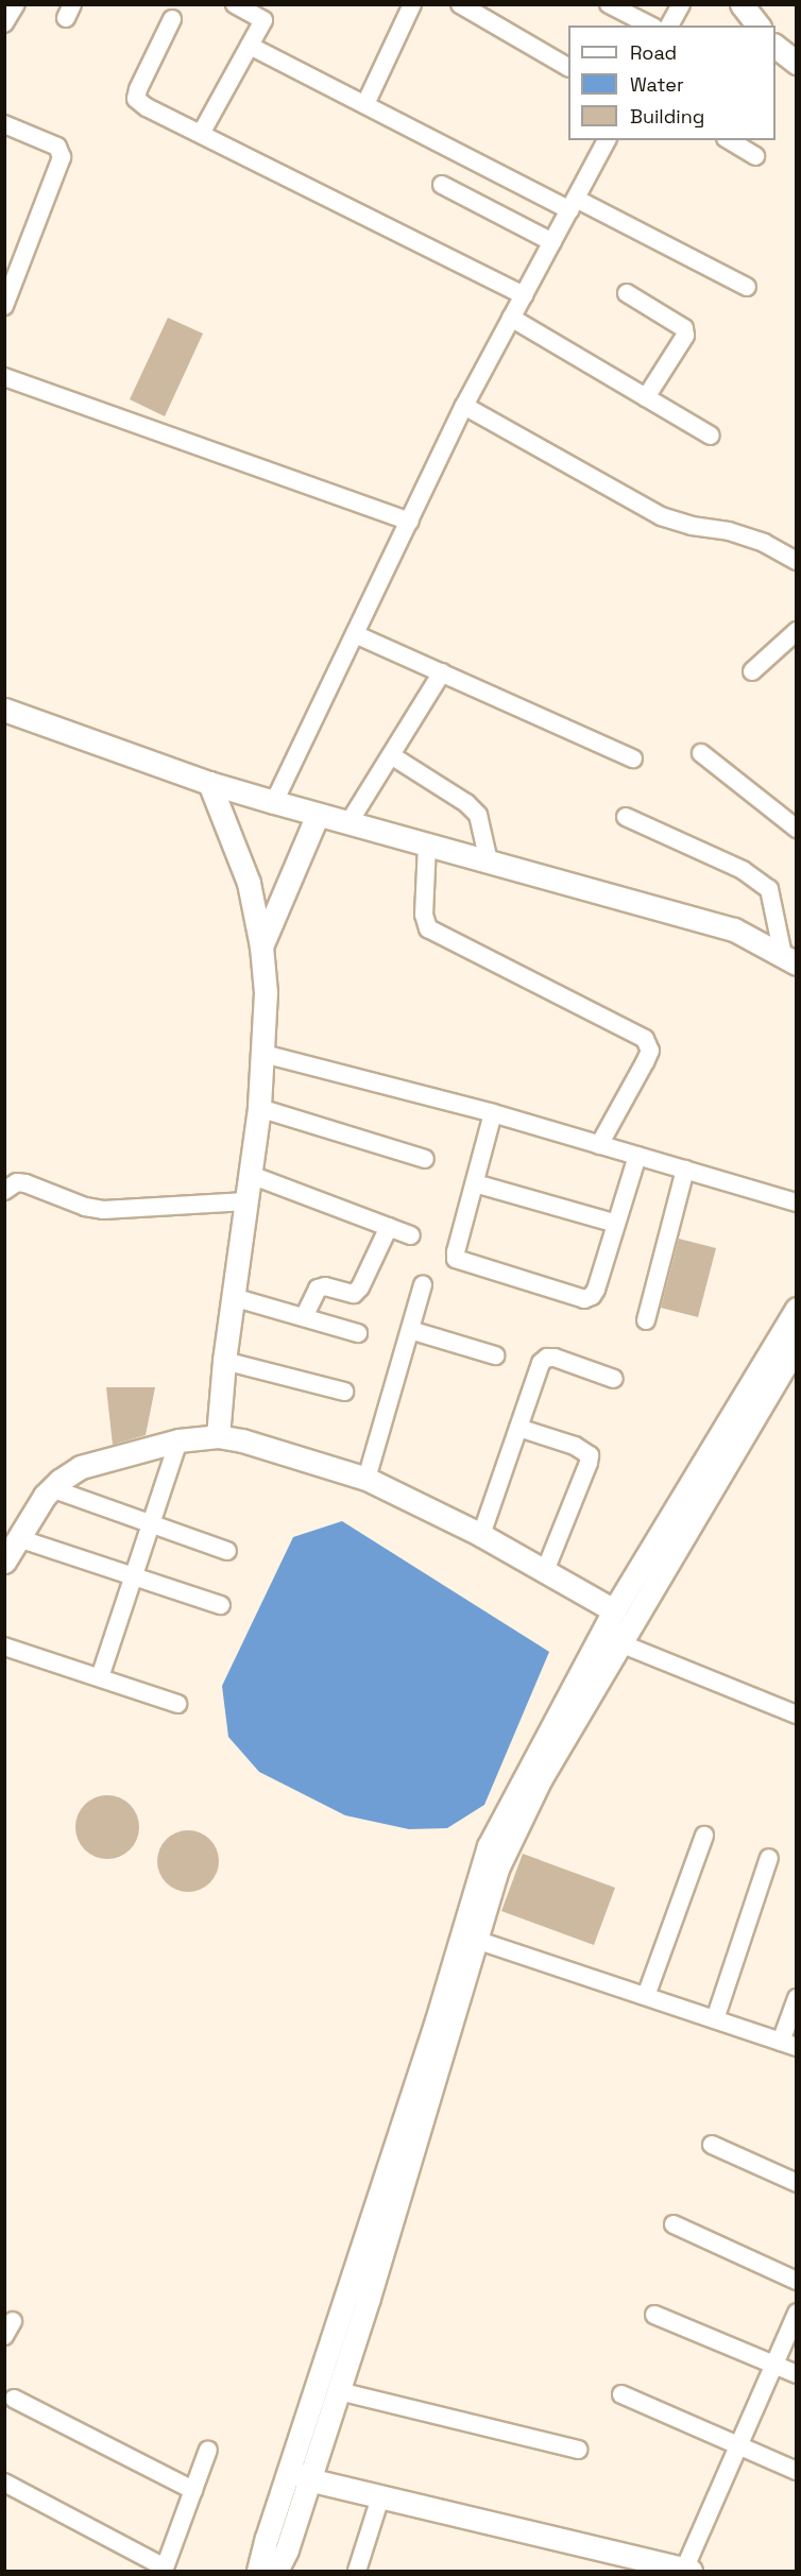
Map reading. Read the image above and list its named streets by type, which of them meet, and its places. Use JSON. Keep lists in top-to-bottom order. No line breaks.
{"legend":["Road","Water","Building"]}
